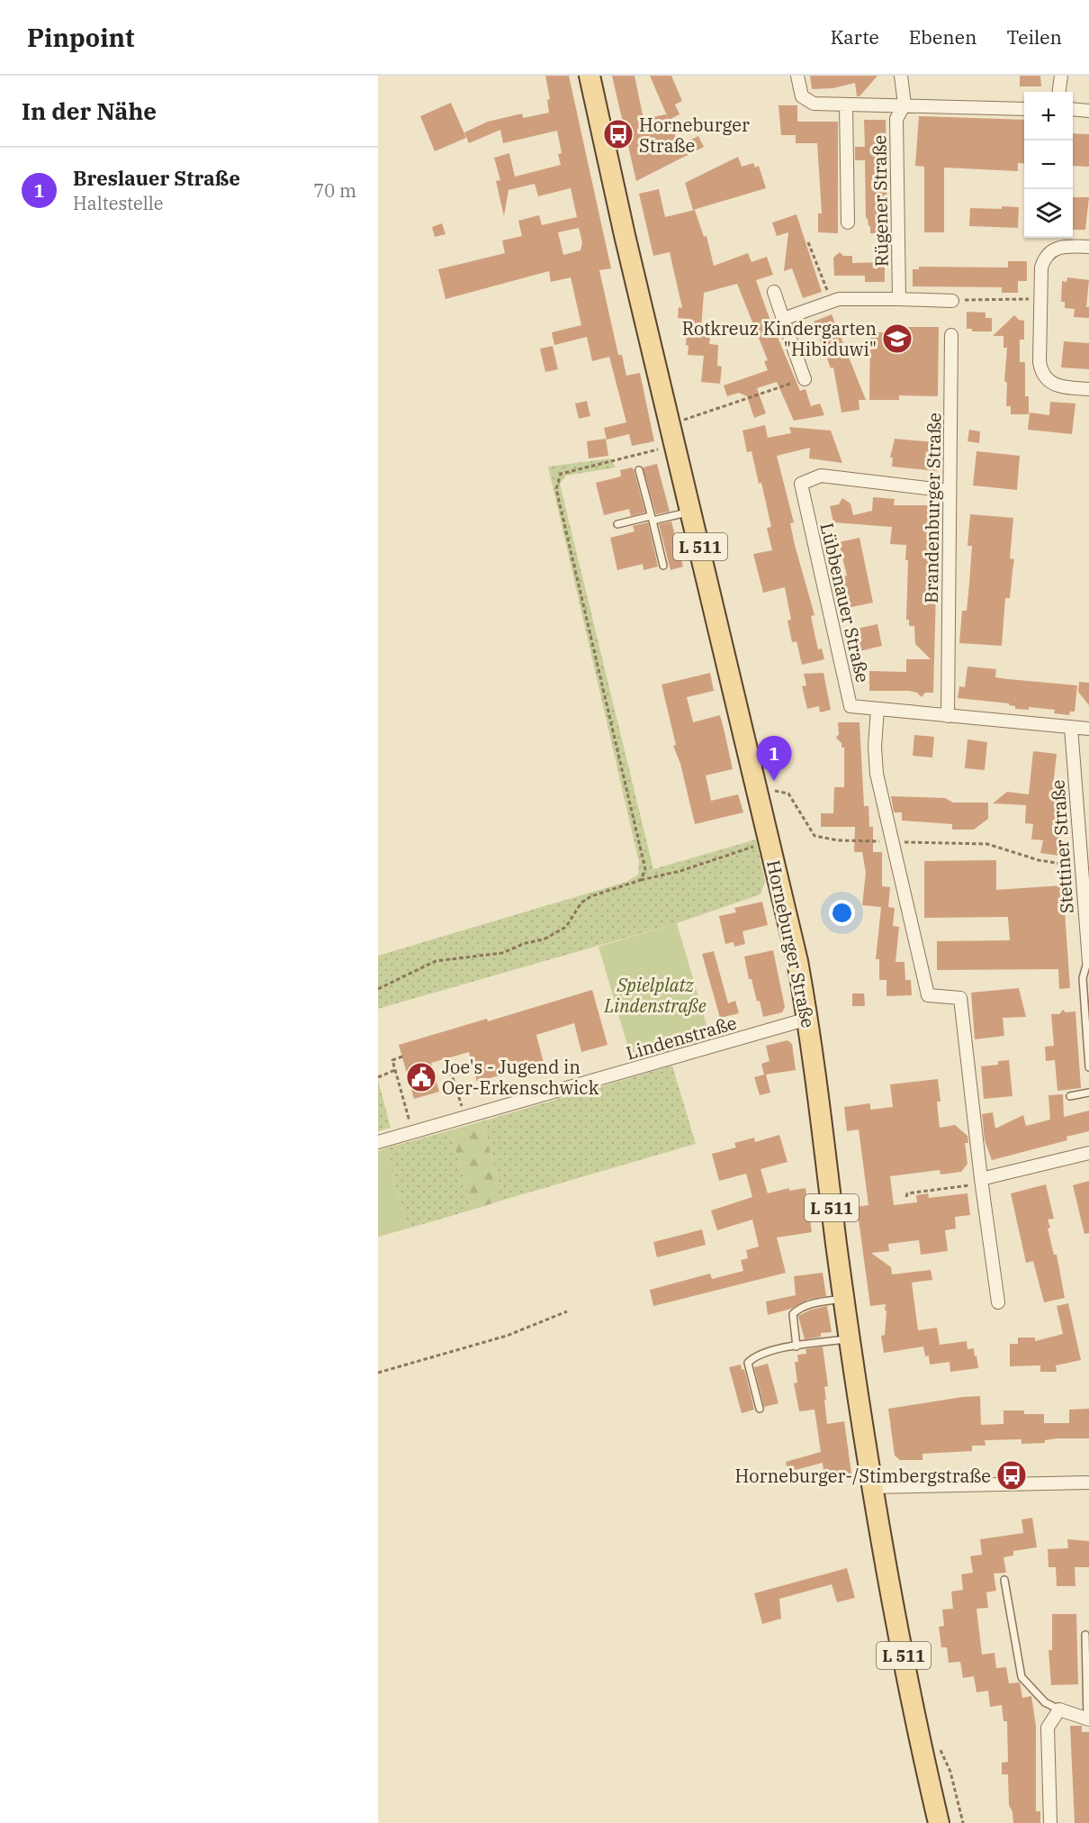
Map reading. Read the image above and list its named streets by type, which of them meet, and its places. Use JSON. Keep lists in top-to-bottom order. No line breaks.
{"streets":{"main road":["L 511","Horneburger Straße"],"street":["Rügener Straße","Brandenburger Straße","Lübbenauer Straße","Stettiner Straße","Lindenstraße"]},"crossings":[["Brandenburger Straße","Lübbenauer Straße"],["Lübbenauer Straße","Stettiner Straße"],["Horneburger Straße","Lindenstraße"]],"parks":["Spielplatz Lindenstraße"],"places":{"bus stop":["Horneburger Straße","Horneburger-/Stimbergstraße"],"school or university":["Rotkreuz Kindergarten \"Hibiduwi\""],"public building":["Joe's - Jugend in Oer-Erkenschwick"]},"page":{"header":"Pinpoint","nav":["Karte","Ebenen","Teilen"],"heading":"In der Nähe","map_buttons":["+","−"],"list":[{"mark":"1","name":"Breslauer Straße","note":"Haltestelle","value":"70 m"}],"pins":"1"}}
